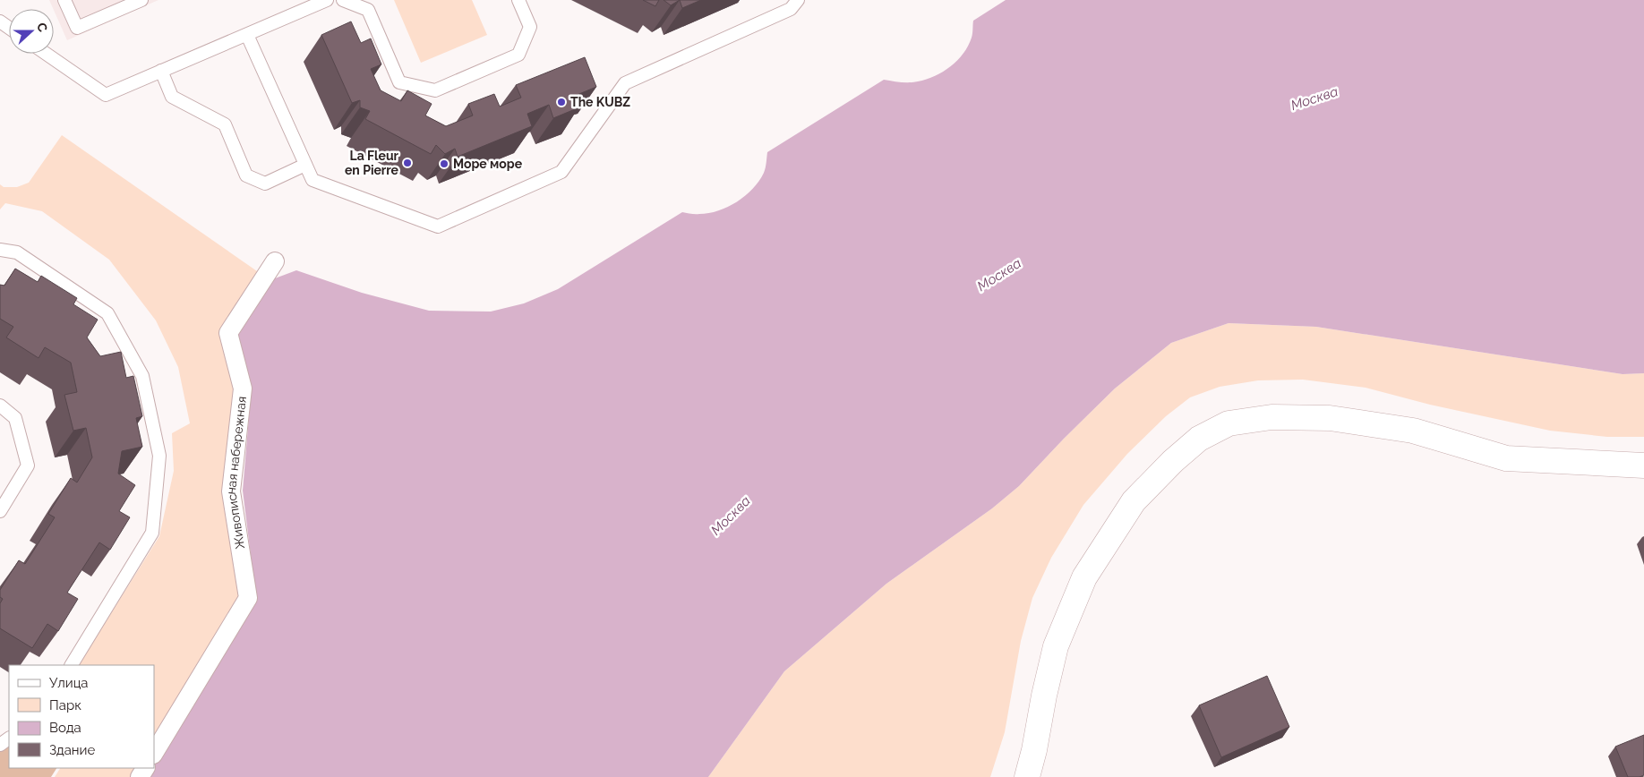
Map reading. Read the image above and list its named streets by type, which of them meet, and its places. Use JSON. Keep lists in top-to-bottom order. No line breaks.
{"streets":{"street":["Живописная набережная"]},"water":["Москва"],"places":["The KUBZ","La Fleur en Pierre","Море море"],"legend":["Улица","Парк","Вода","Здание"],"north":"right"}
